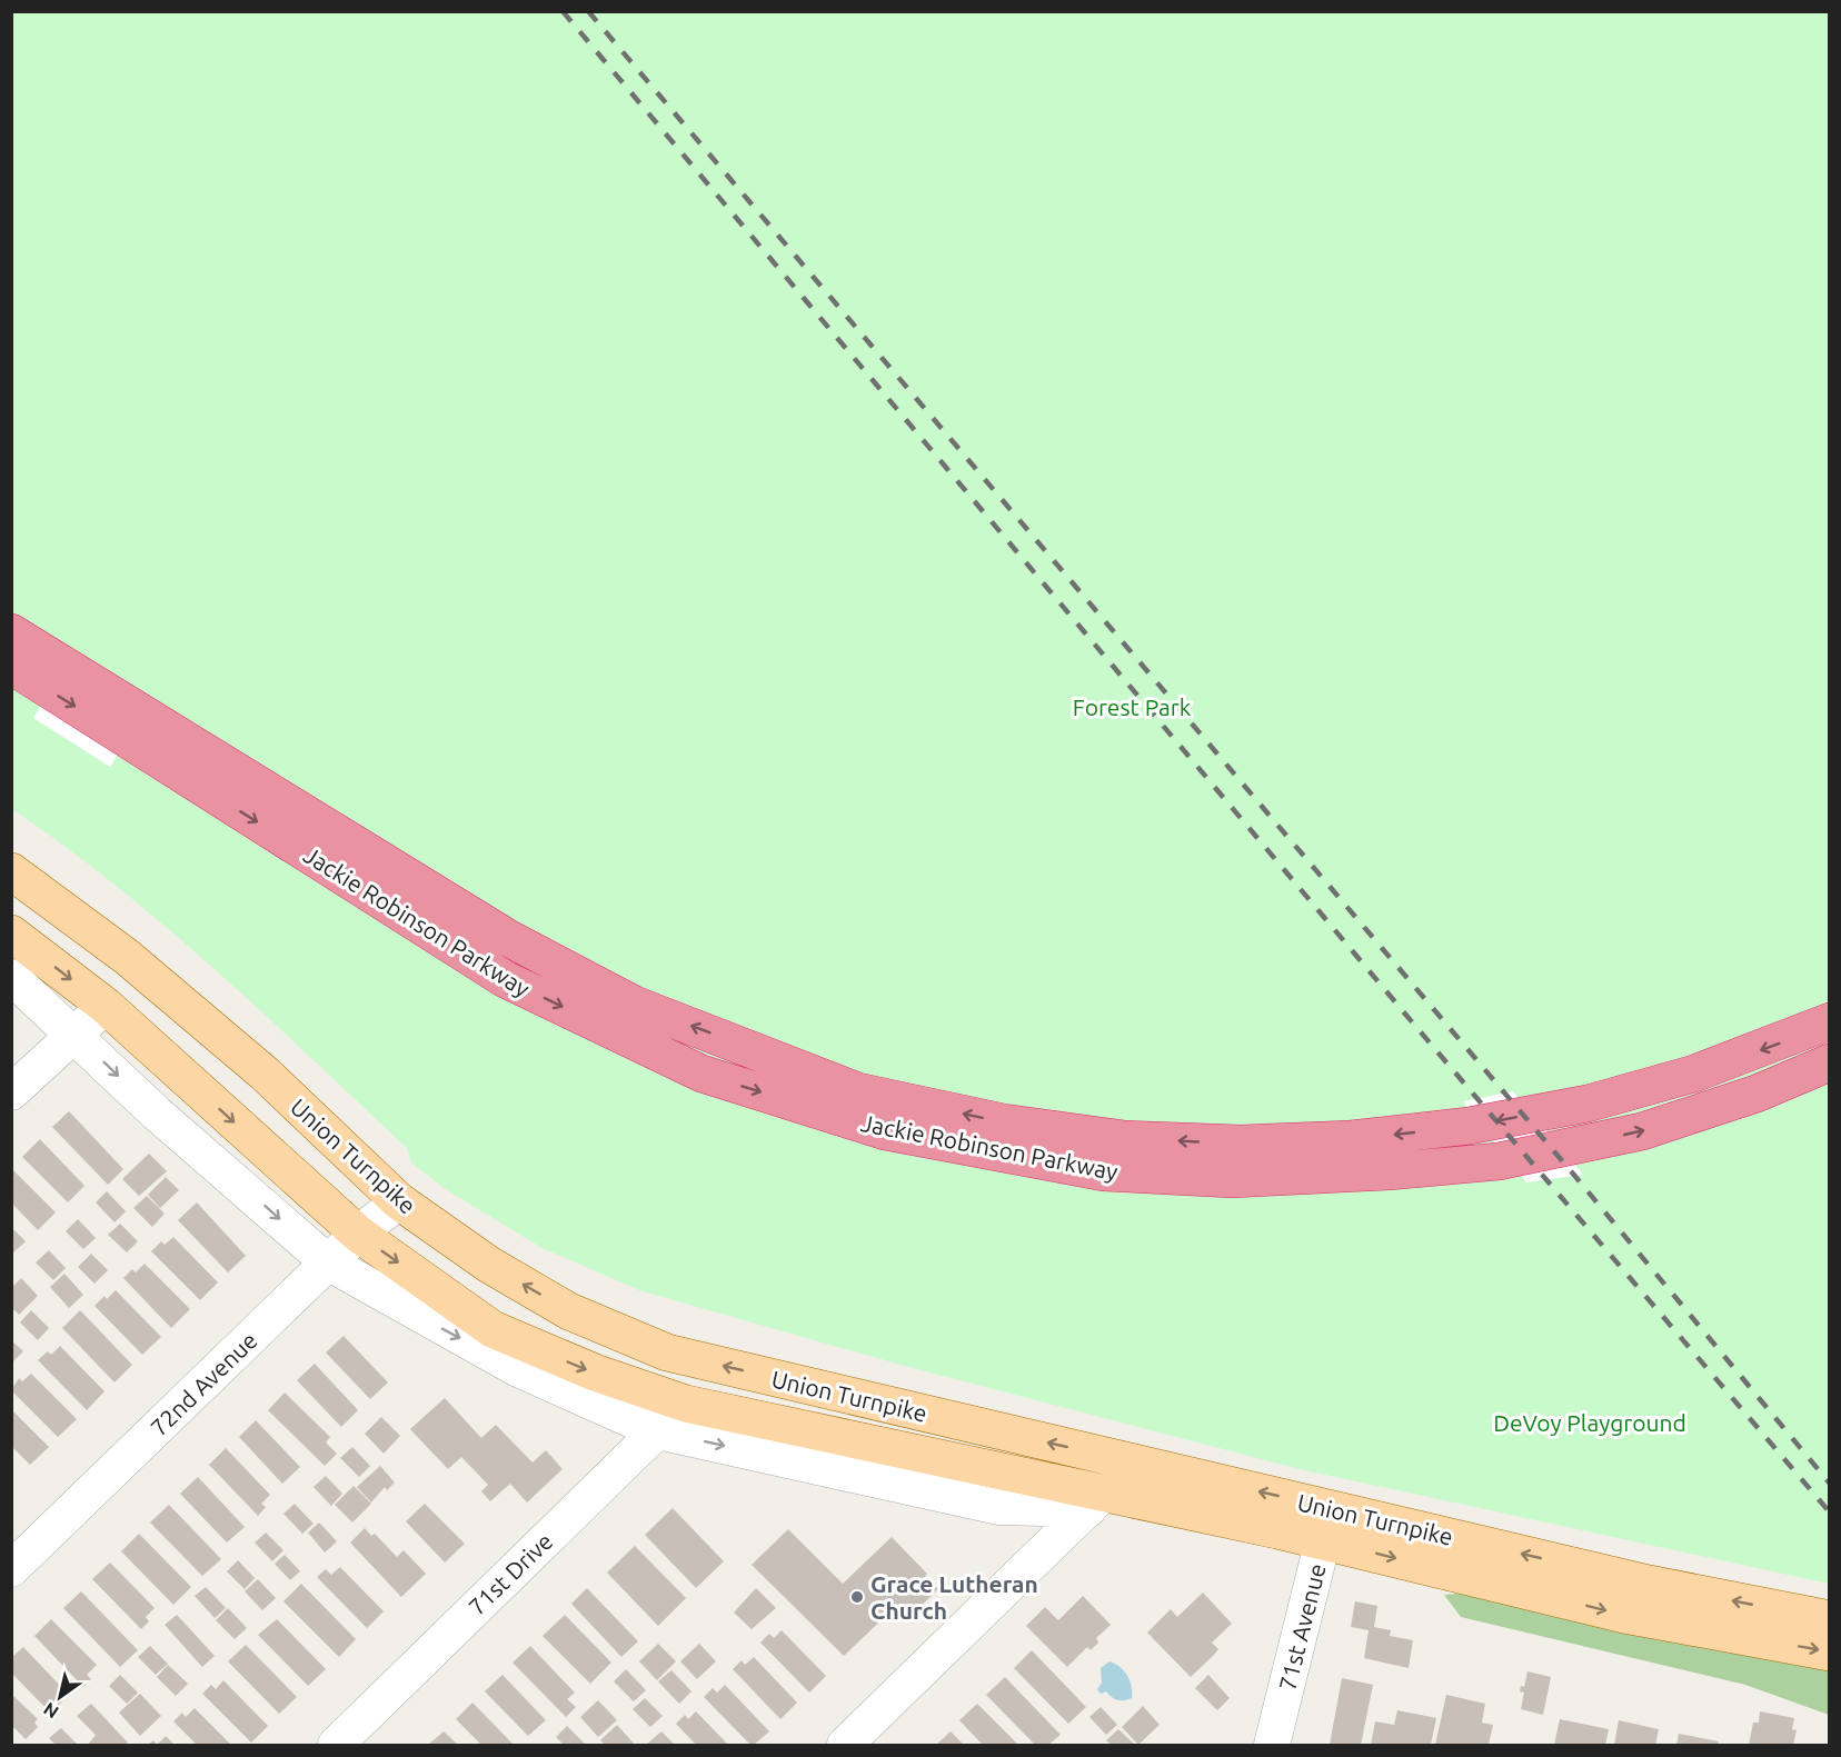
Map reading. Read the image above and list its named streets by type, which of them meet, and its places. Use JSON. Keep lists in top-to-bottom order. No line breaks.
{"streets":{"highway":["Jackie Robinson Parkway"],"main road":["Union Turnpike"],"street":["72nd Avenue","71st Drive","71st Avenue"]},"crossings":[["Union Turnpike","72nd Avenue"],["Union Turnpike","71st Drive"],["Union Turnpike","71st Avenue"]],"parks":["Forest Park","DeVoy Playground"],"places":["Grace Lutheran Church"],"north":"bottom left"}
